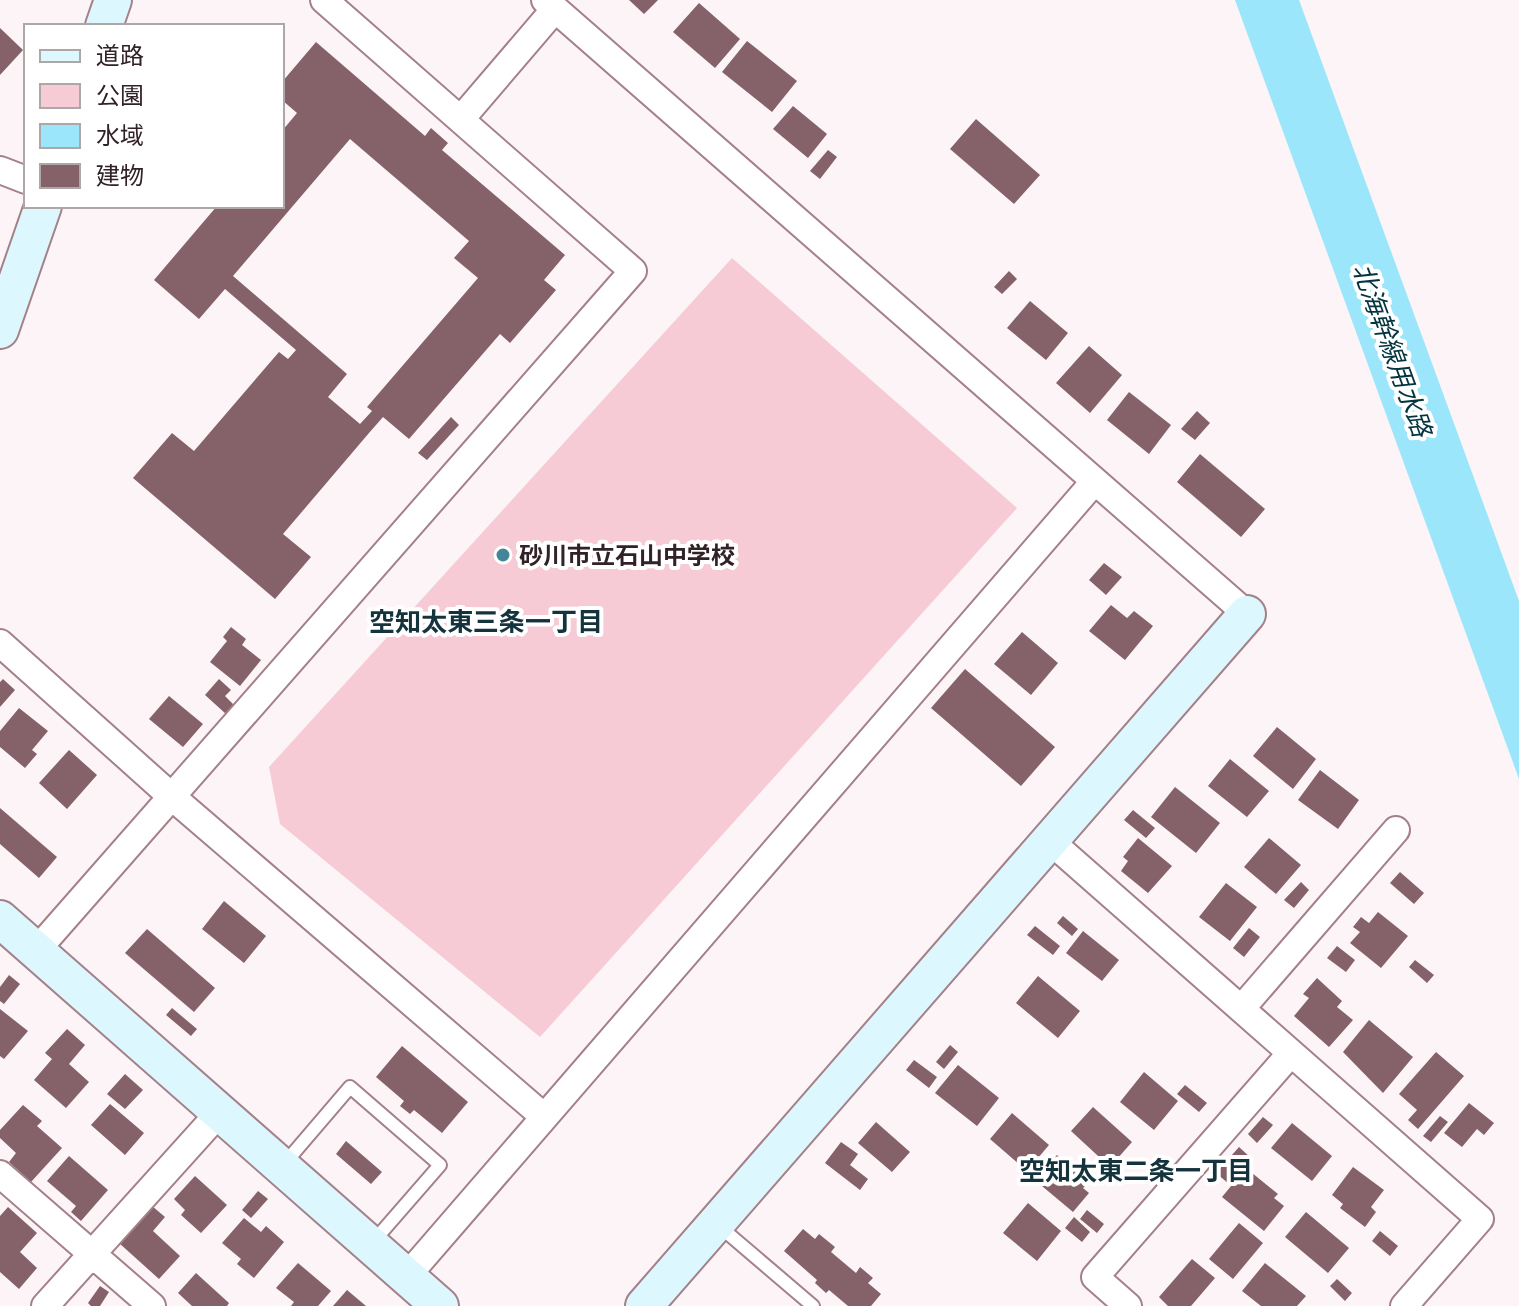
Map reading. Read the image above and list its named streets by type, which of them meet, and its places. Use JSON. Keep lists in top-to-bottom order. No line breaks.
{"districts":["空知太東三条一丁目","空知太東二条一丁目"],"water":["北海幹線用水路"],"places":["砂川市立石山中学校"],"legend":["道路","公園","水域","建物"]}
